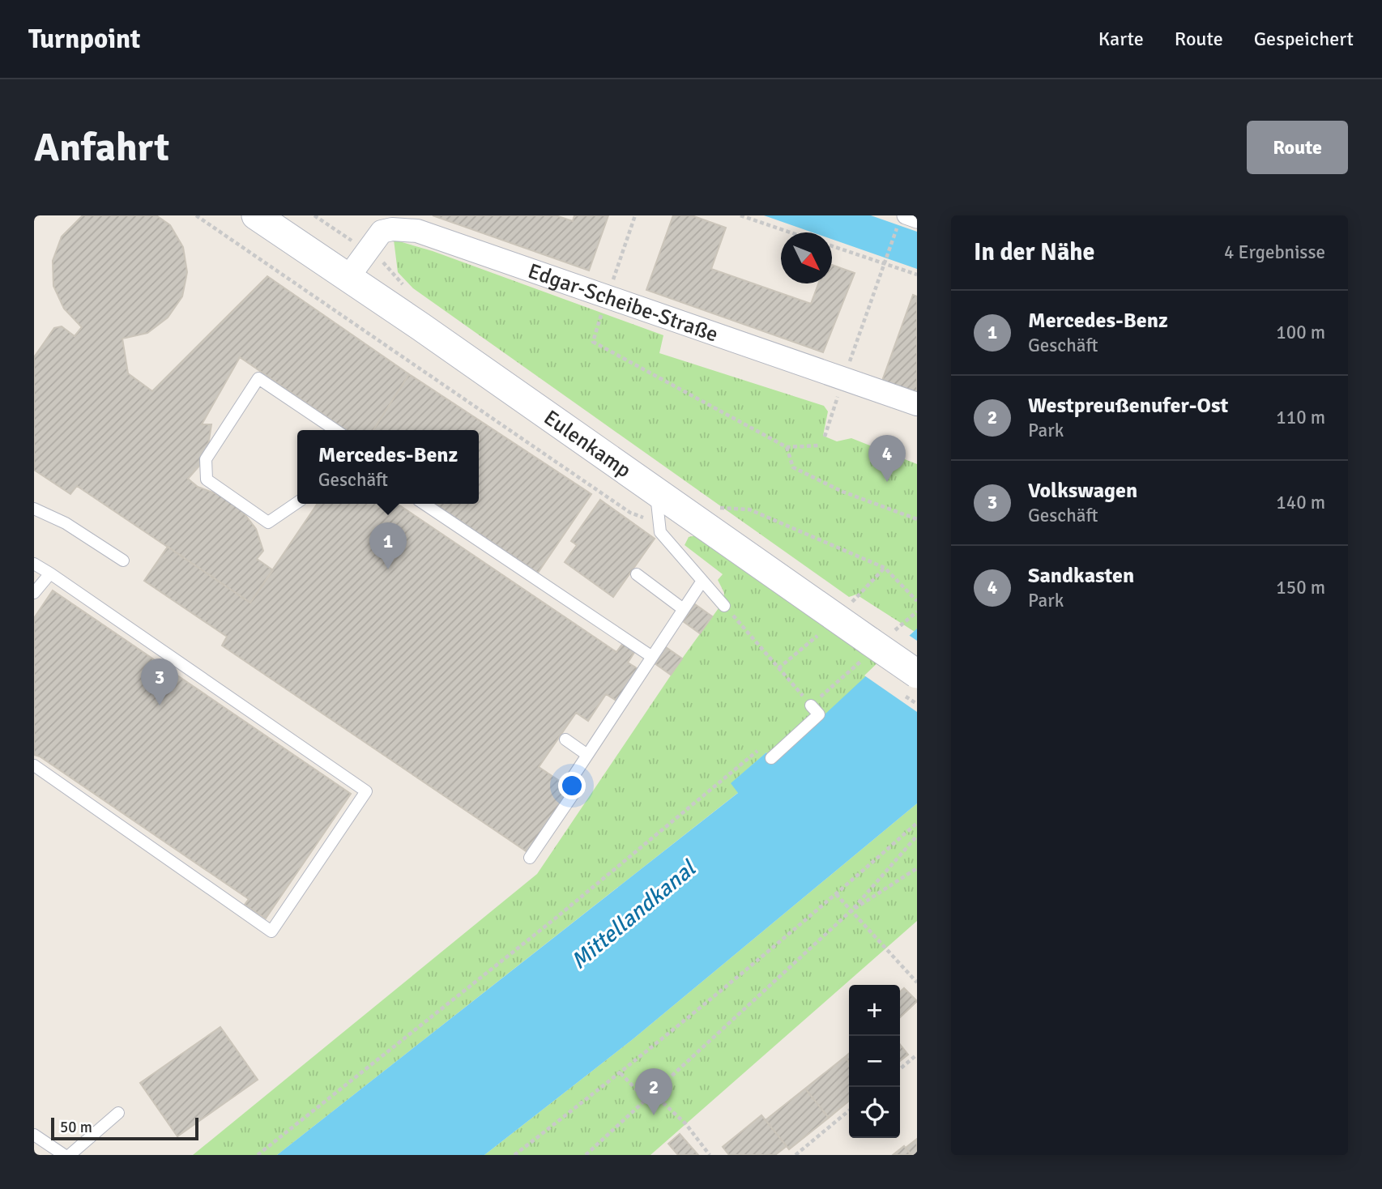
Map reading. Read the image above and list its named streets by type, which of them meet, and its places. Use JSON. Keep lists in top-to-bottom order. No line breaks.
{"streets":{"street":["Edgar-Scheibe-Straße","Eulenkamp"]},"crossings":[["Edgar-Scheibe-Straße","Eulenkamp"]],"water":["Mittellandkanal"],"scale_bar":"50 m","north":"bottom right","page":{"header":"Turnpoint","nav":["Karte","Route","Gespeichert"],"buttons":"Route","title":"Anfahrt","heading":["In der Nähe","4 Ergebnisse"],"list":[{"mark":"1","name":"Mercedes-Benz","note":"Geschäft","value":"100 m"},{"mark":"2","name":"Westpreußenufer-Ost","note":"Park","value":"110 m"},{"mark":"3","name":"Volkswagen","note":"Geschäft","value":"140 m"},{"mark":"4","name":"Sandkasten","note":"Park","value":"150 m"}],"popup":["Mercedes-Benz","Geschäft"],"pins":["4","1","3","2"],"map_buttons":["+","−"],"scale":"50 m"}}
